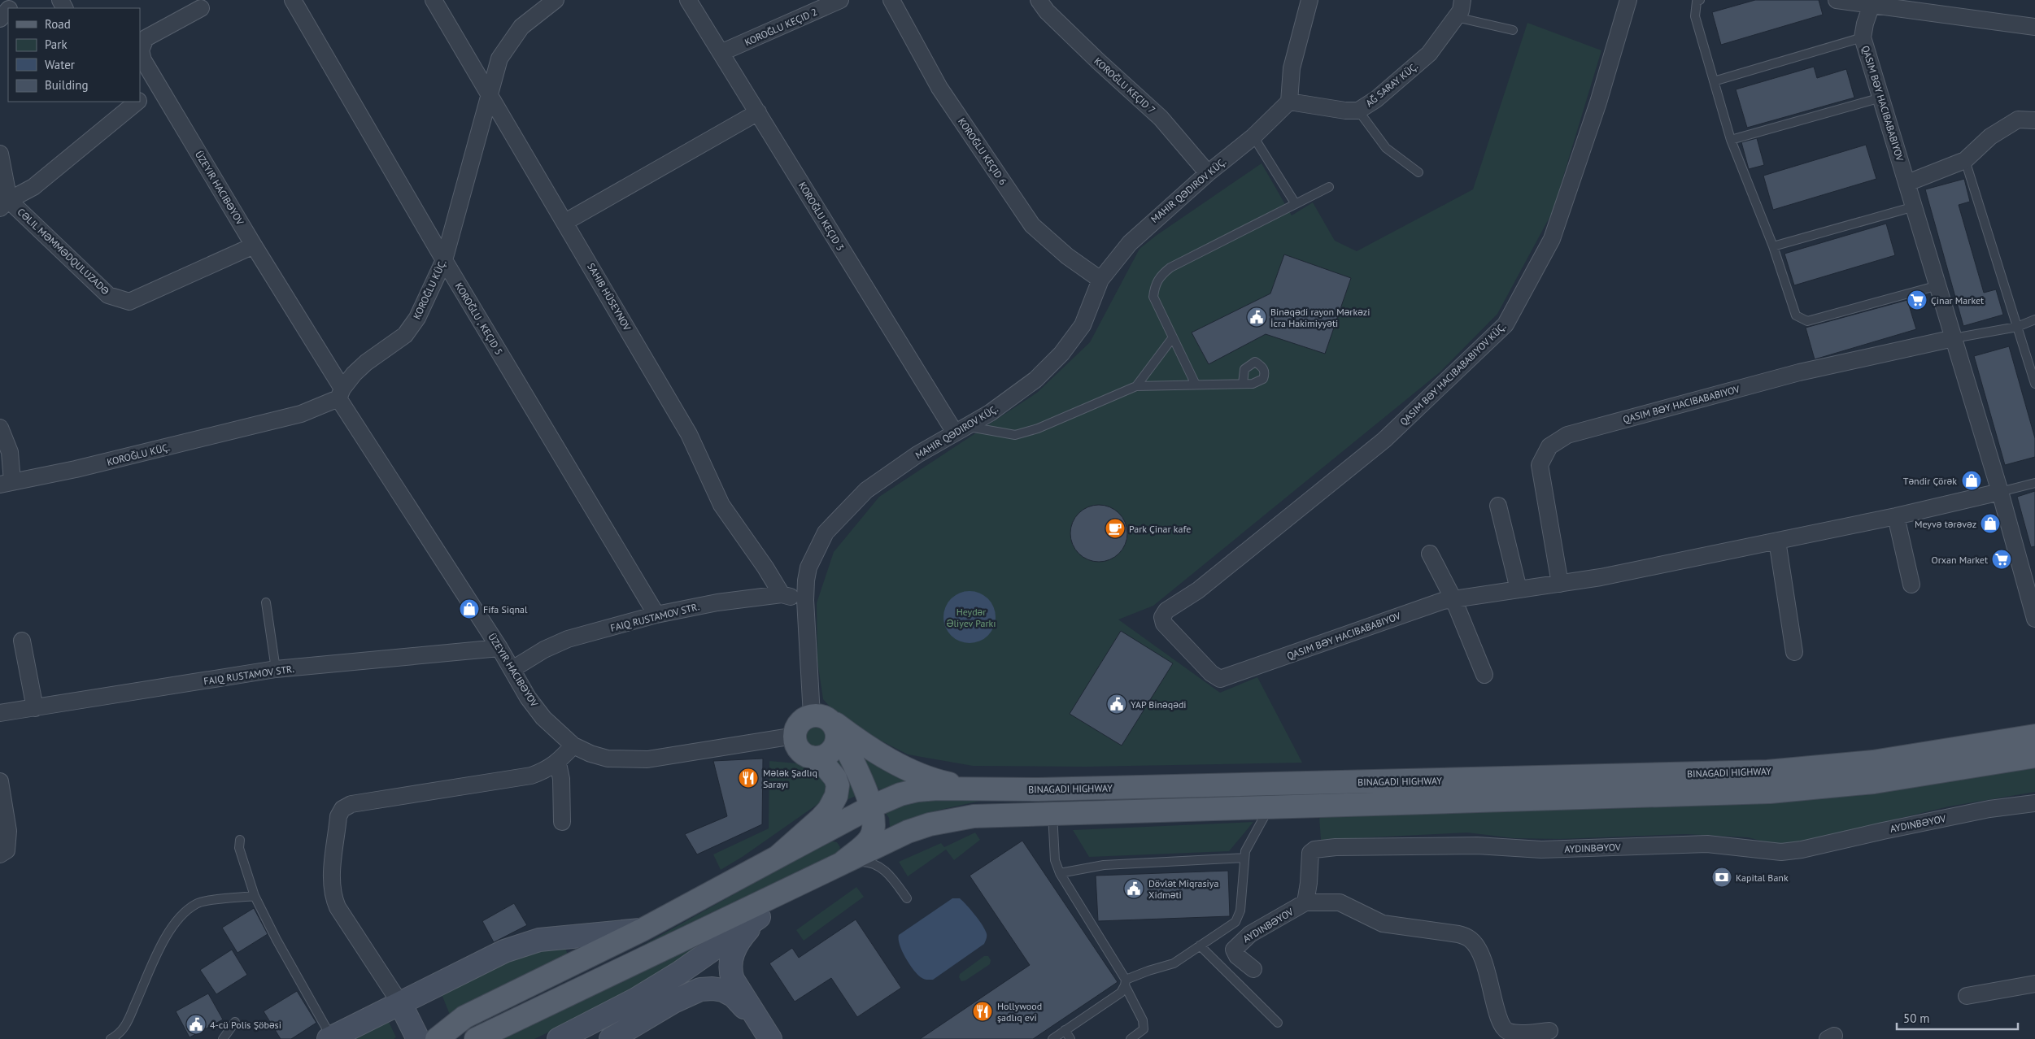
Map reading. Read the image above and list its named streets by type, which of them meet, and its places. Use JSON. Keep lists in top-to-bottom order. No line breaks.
{"streets":{"main road":["BINAGADI HIGHWAY"],"street":["KOROĞLU KEÇID 2","AĞ SARAY KÜÇ.","KOROĞLU KEÇID 7","KOROĞLU KEÇID 6","MAHIR QƏDIROV KÜÇ.","KOROĞLU KEÇID 3","CƏLIL MƏMMƏDQULUZADƏ","KOROĞLU KÜÇ.","SAHIB HÜSEYNOV","KOROĞLU , KEÇID 5","FAIQ RUSTAMOV STR."]},"crossings":[["KOROĞLU KEÇID 2","KOROĞLU KEÇID 3"],["AĞ SARAY KÜÇ.","MAHIR QƏDIROV KÜÇ."],["KOROĞLU KEÇID 7","MAHIR QƏDIROV KÜÇ."],["KOROĞLU KEÇID 6","MAHIR QƏDIROV KÜÇ."],["MAHIR QƏDIROV KÜÇ.","KOROĞLU KEÇID 3"],["MAHIR QƏDIROV KÜÇ.","FAIQ RUSTAMOV STR."],["KOROĞLU KÜÇ.","SAHIB HÜSEYNOV"],["KOROĞLU KÜÇ.","KOROĞLU , KEÇID 5"],["SAHIB HÜSEYNOV","FAIQ RUSTAMOV STR."],["KOROĞLU , KEÇID 5","FAIQ RUSTAMOV STR."]],"parks":["Heydər Əliyev Parkı"],"places":{"supermarket":["Çinar Market","Orxan Market"],"public building":["Binəqədi rayon Mərkəzi İcra Hakimiyyəti","YAP Binəqədi","Dövlət Miqrasiya Xidməti","4-cü Polis Şöbəsi"],"shop":["Təndir Çörək","Meyvə tərəvəz","Fifa Siqnal"],"cafe":["Park Çinar kafe"],"restaurant":["Mələk Şadlıq Sarayı","Hollywood şadlıq evi"],"bank":["Kapital Bank"]},"legend":["Road","Park","Water","Building"],"scale_bar":"50 m"}
